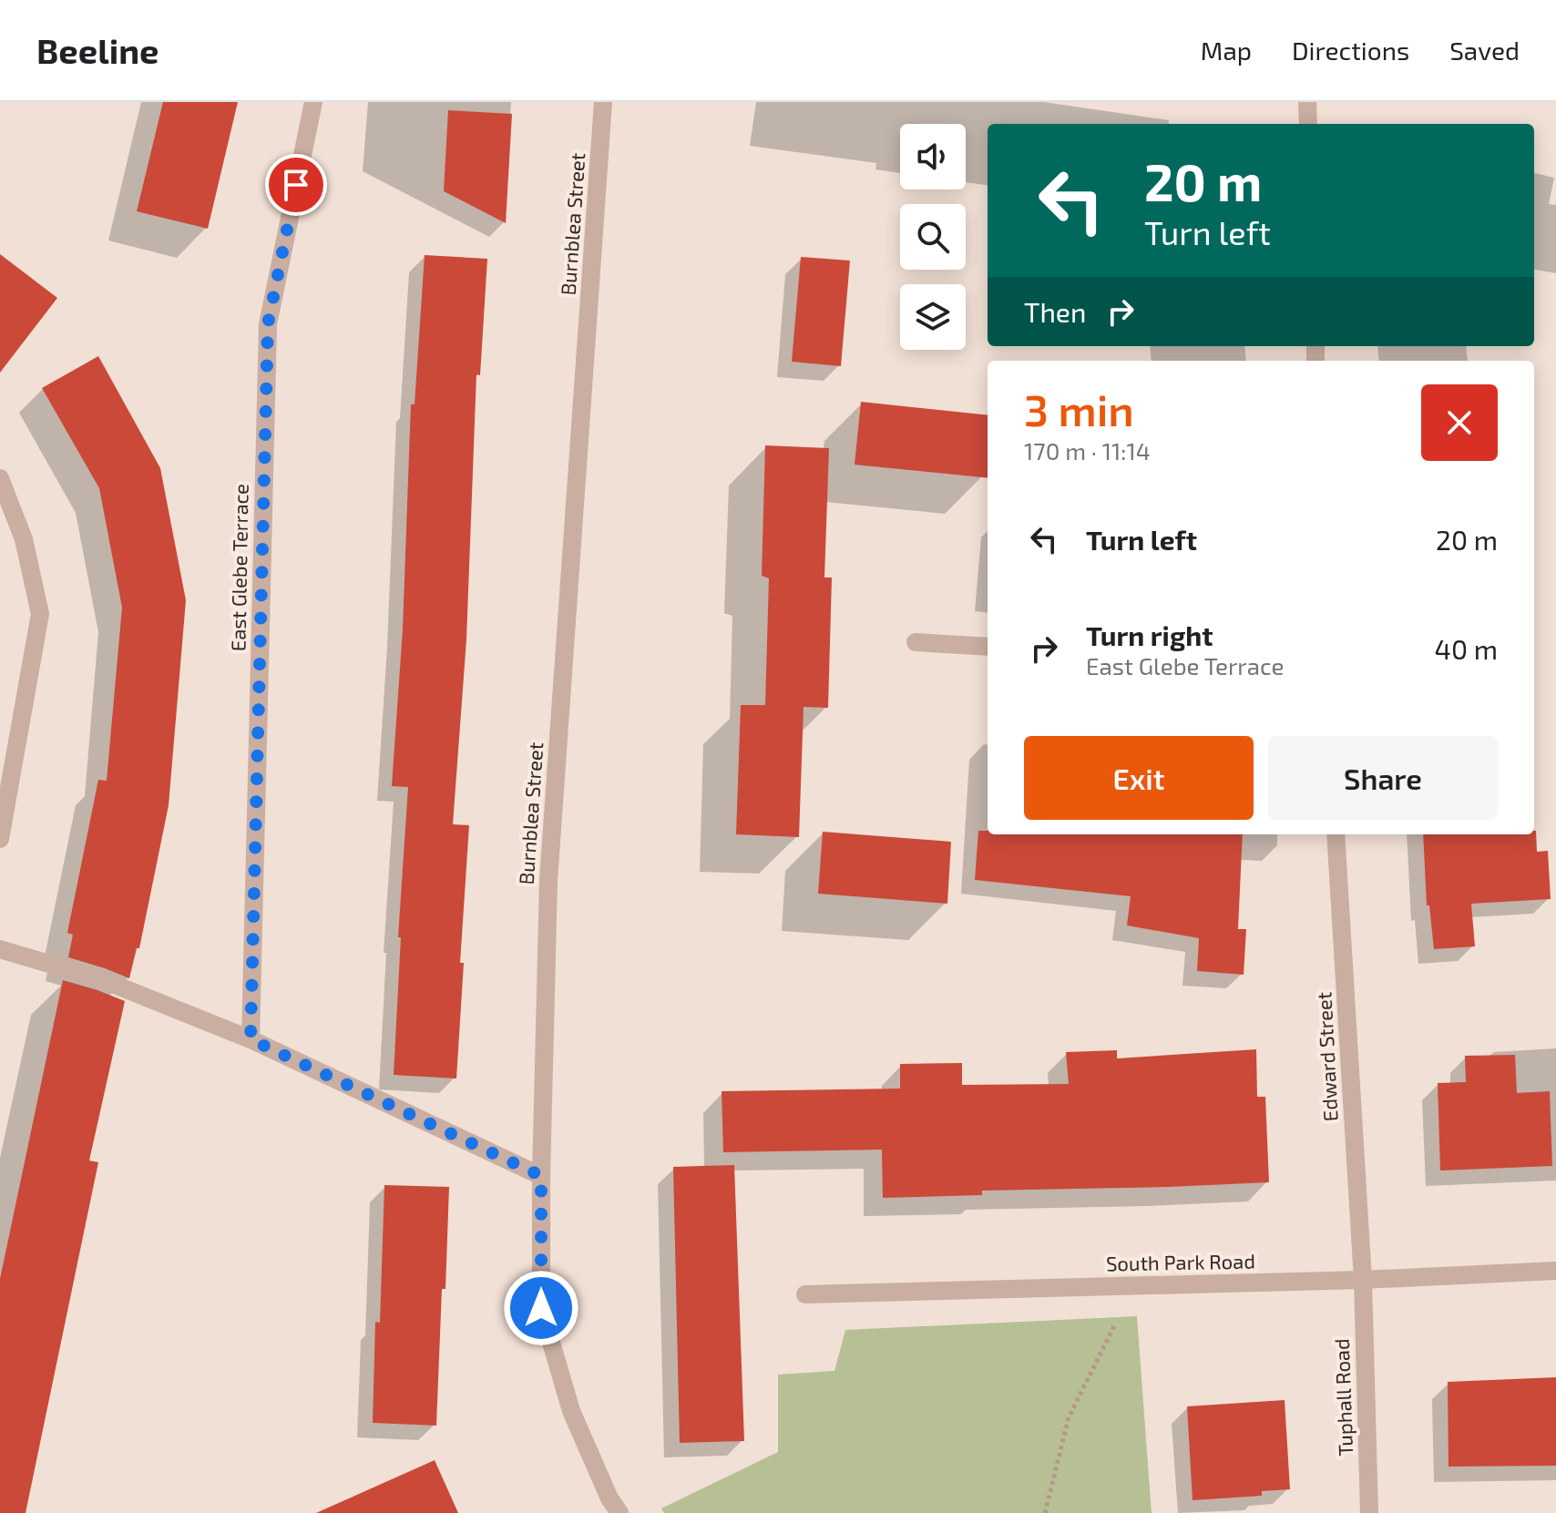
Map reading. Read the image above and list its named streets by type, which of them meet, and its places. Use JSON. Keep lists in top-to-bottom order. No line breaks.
{"streets":{"street":["Burnblea Street","East Glebe Terrace","Edward Street","South Park Road","Tuphall Road"]},"crossings":[["Edward Street","South Park Road"],["Edward Street","Tuphall Road"],["South Park Road","Tuphall Road"]],"page":{"header":"Beeline","nav":["Map","Directions","Saved"],"turn":["20 m","Turn left"],"then":"Then","heading":["3 min","170 m · 11:14"],"list":[{"name":"Turn left","value":"20 m"},{"name":"Turn right","note":"East Glebe Terrace","value":"40 m"}],"buttons":["Exit","Share"]}}
